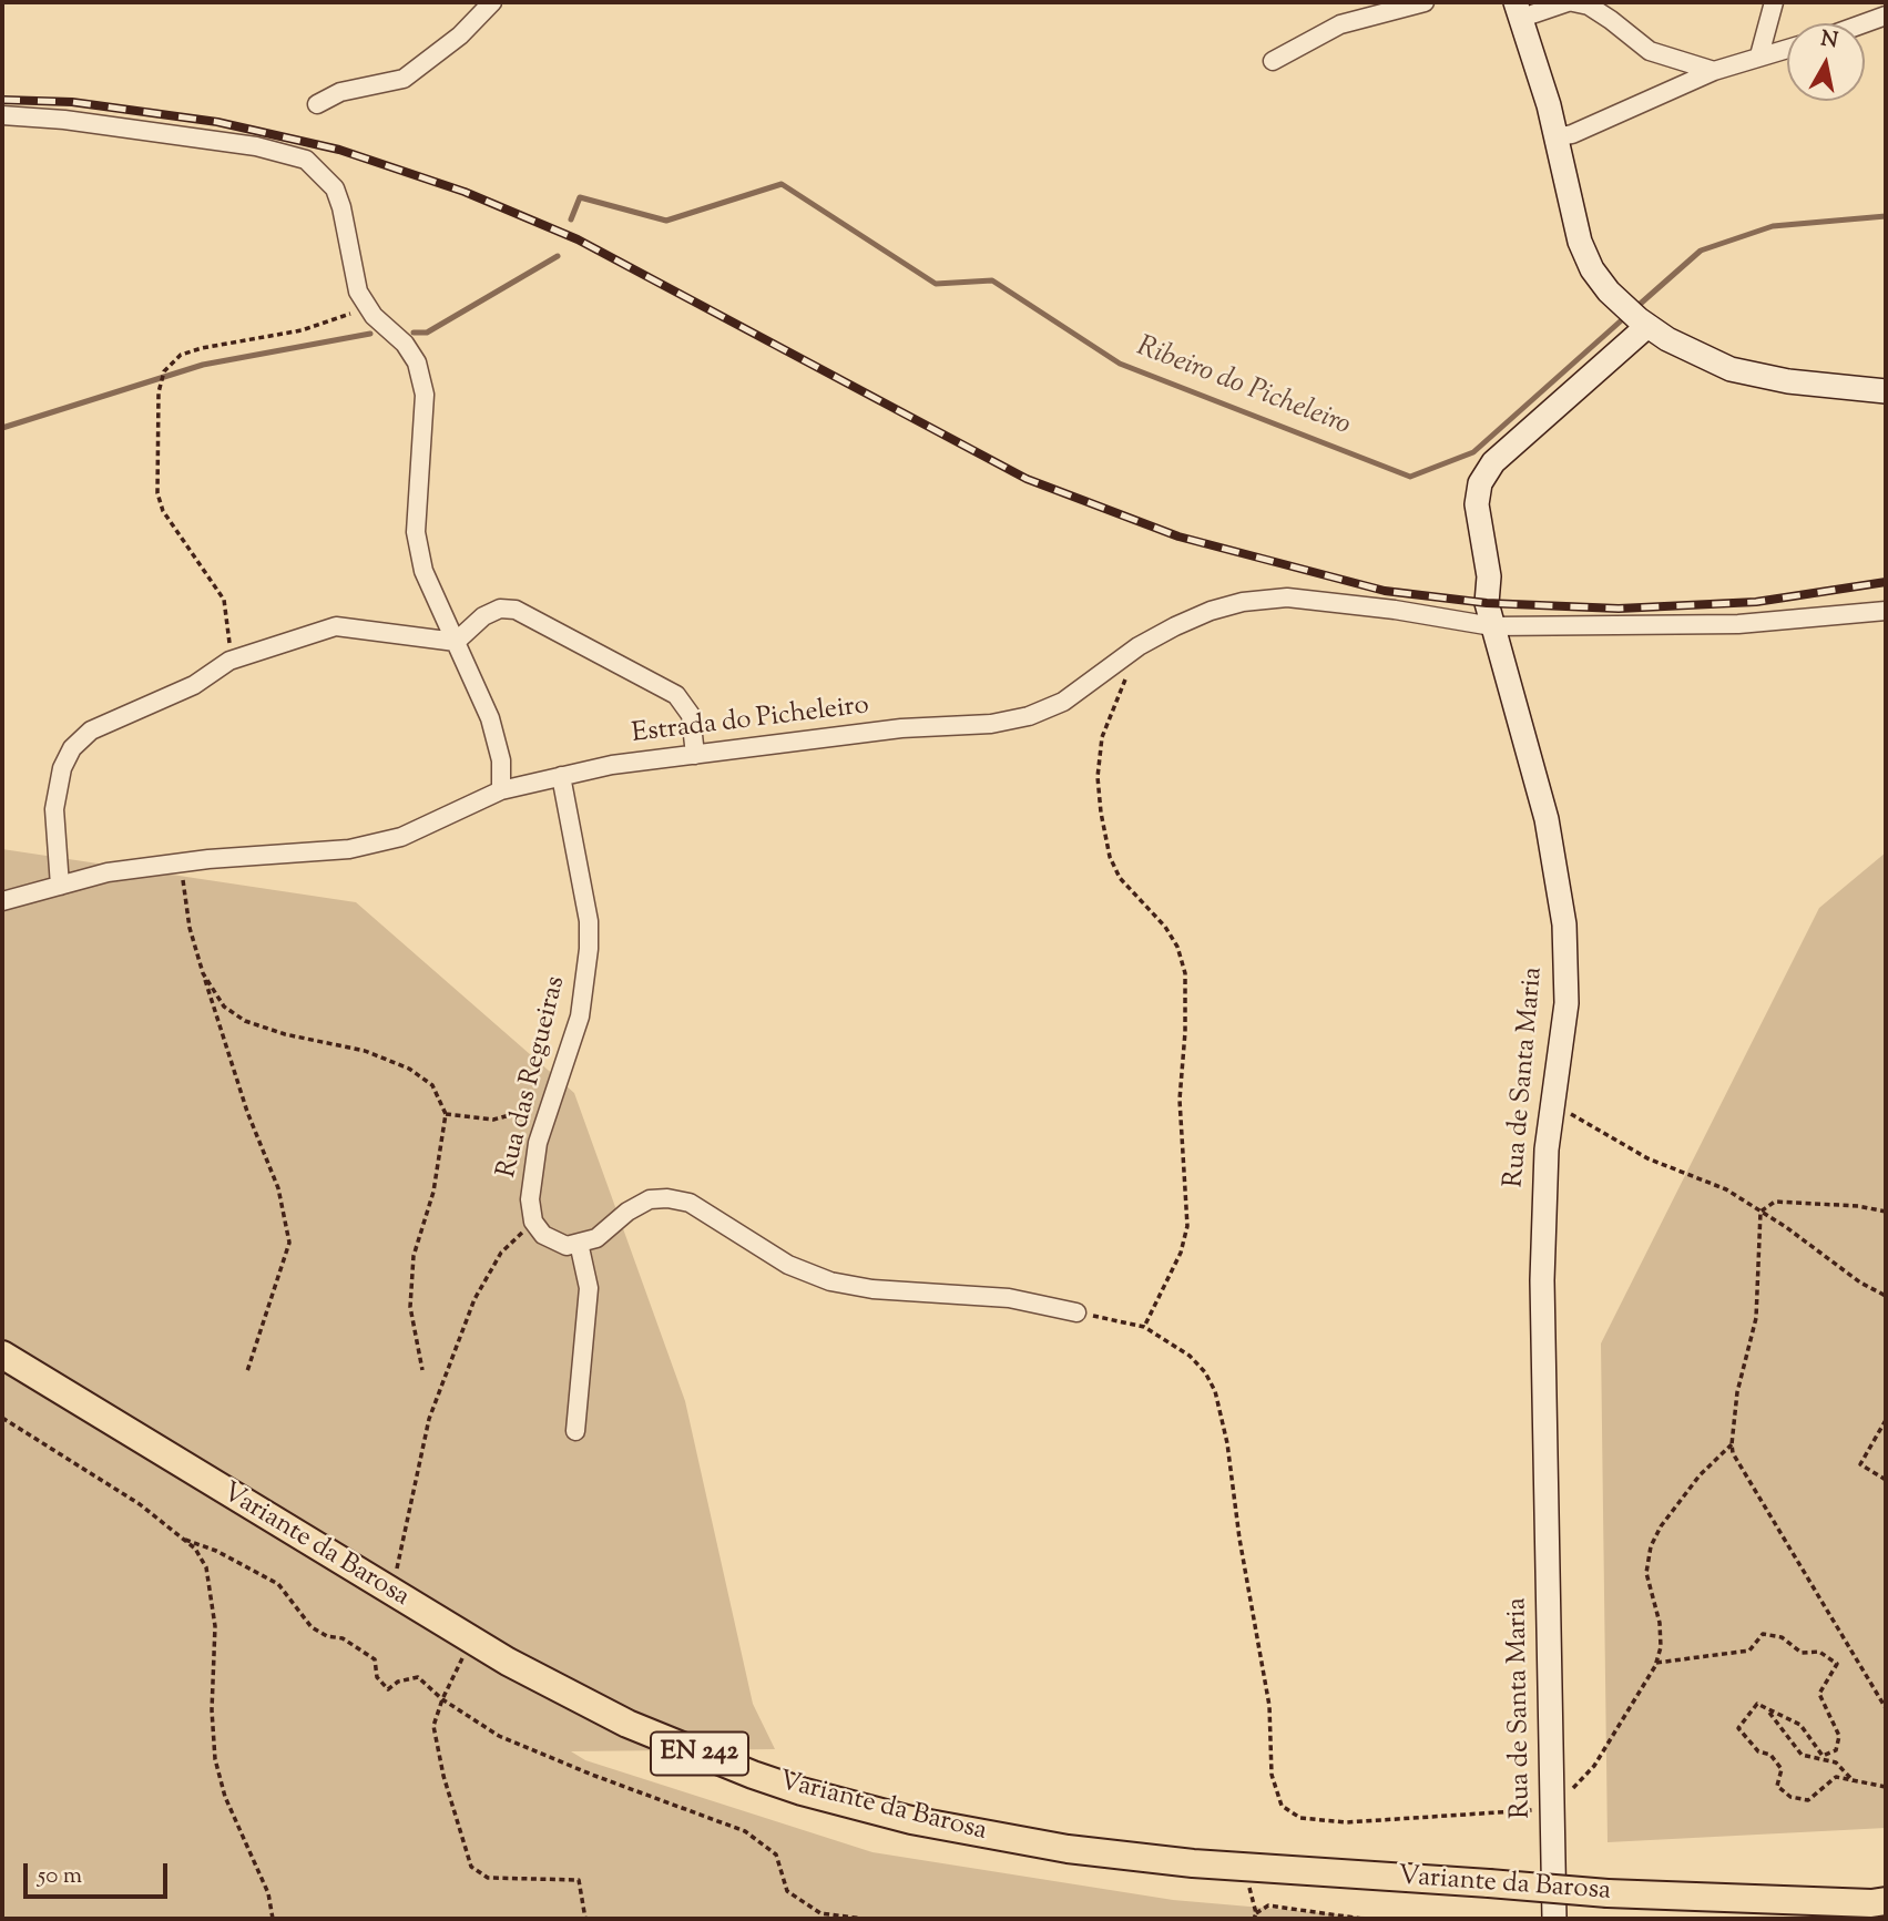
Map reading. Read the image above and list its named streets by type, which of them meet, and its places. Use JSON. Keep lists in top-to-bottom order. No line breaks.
{"streets":{"main road":["Variante da Barosa","EN 242"],"street":["Estrada do Picheleiro","Rua das Regueiras","Rua de Santa Maria"]},"crossings":[["Estrada do Picheleiro","Rua das Regueiras"],["Estrada do Picheleiro","Rua de Santa Maria"]],"water":["Ribeiro do Picheleiro"],"scale_bar":"50 m","north":"top"}
